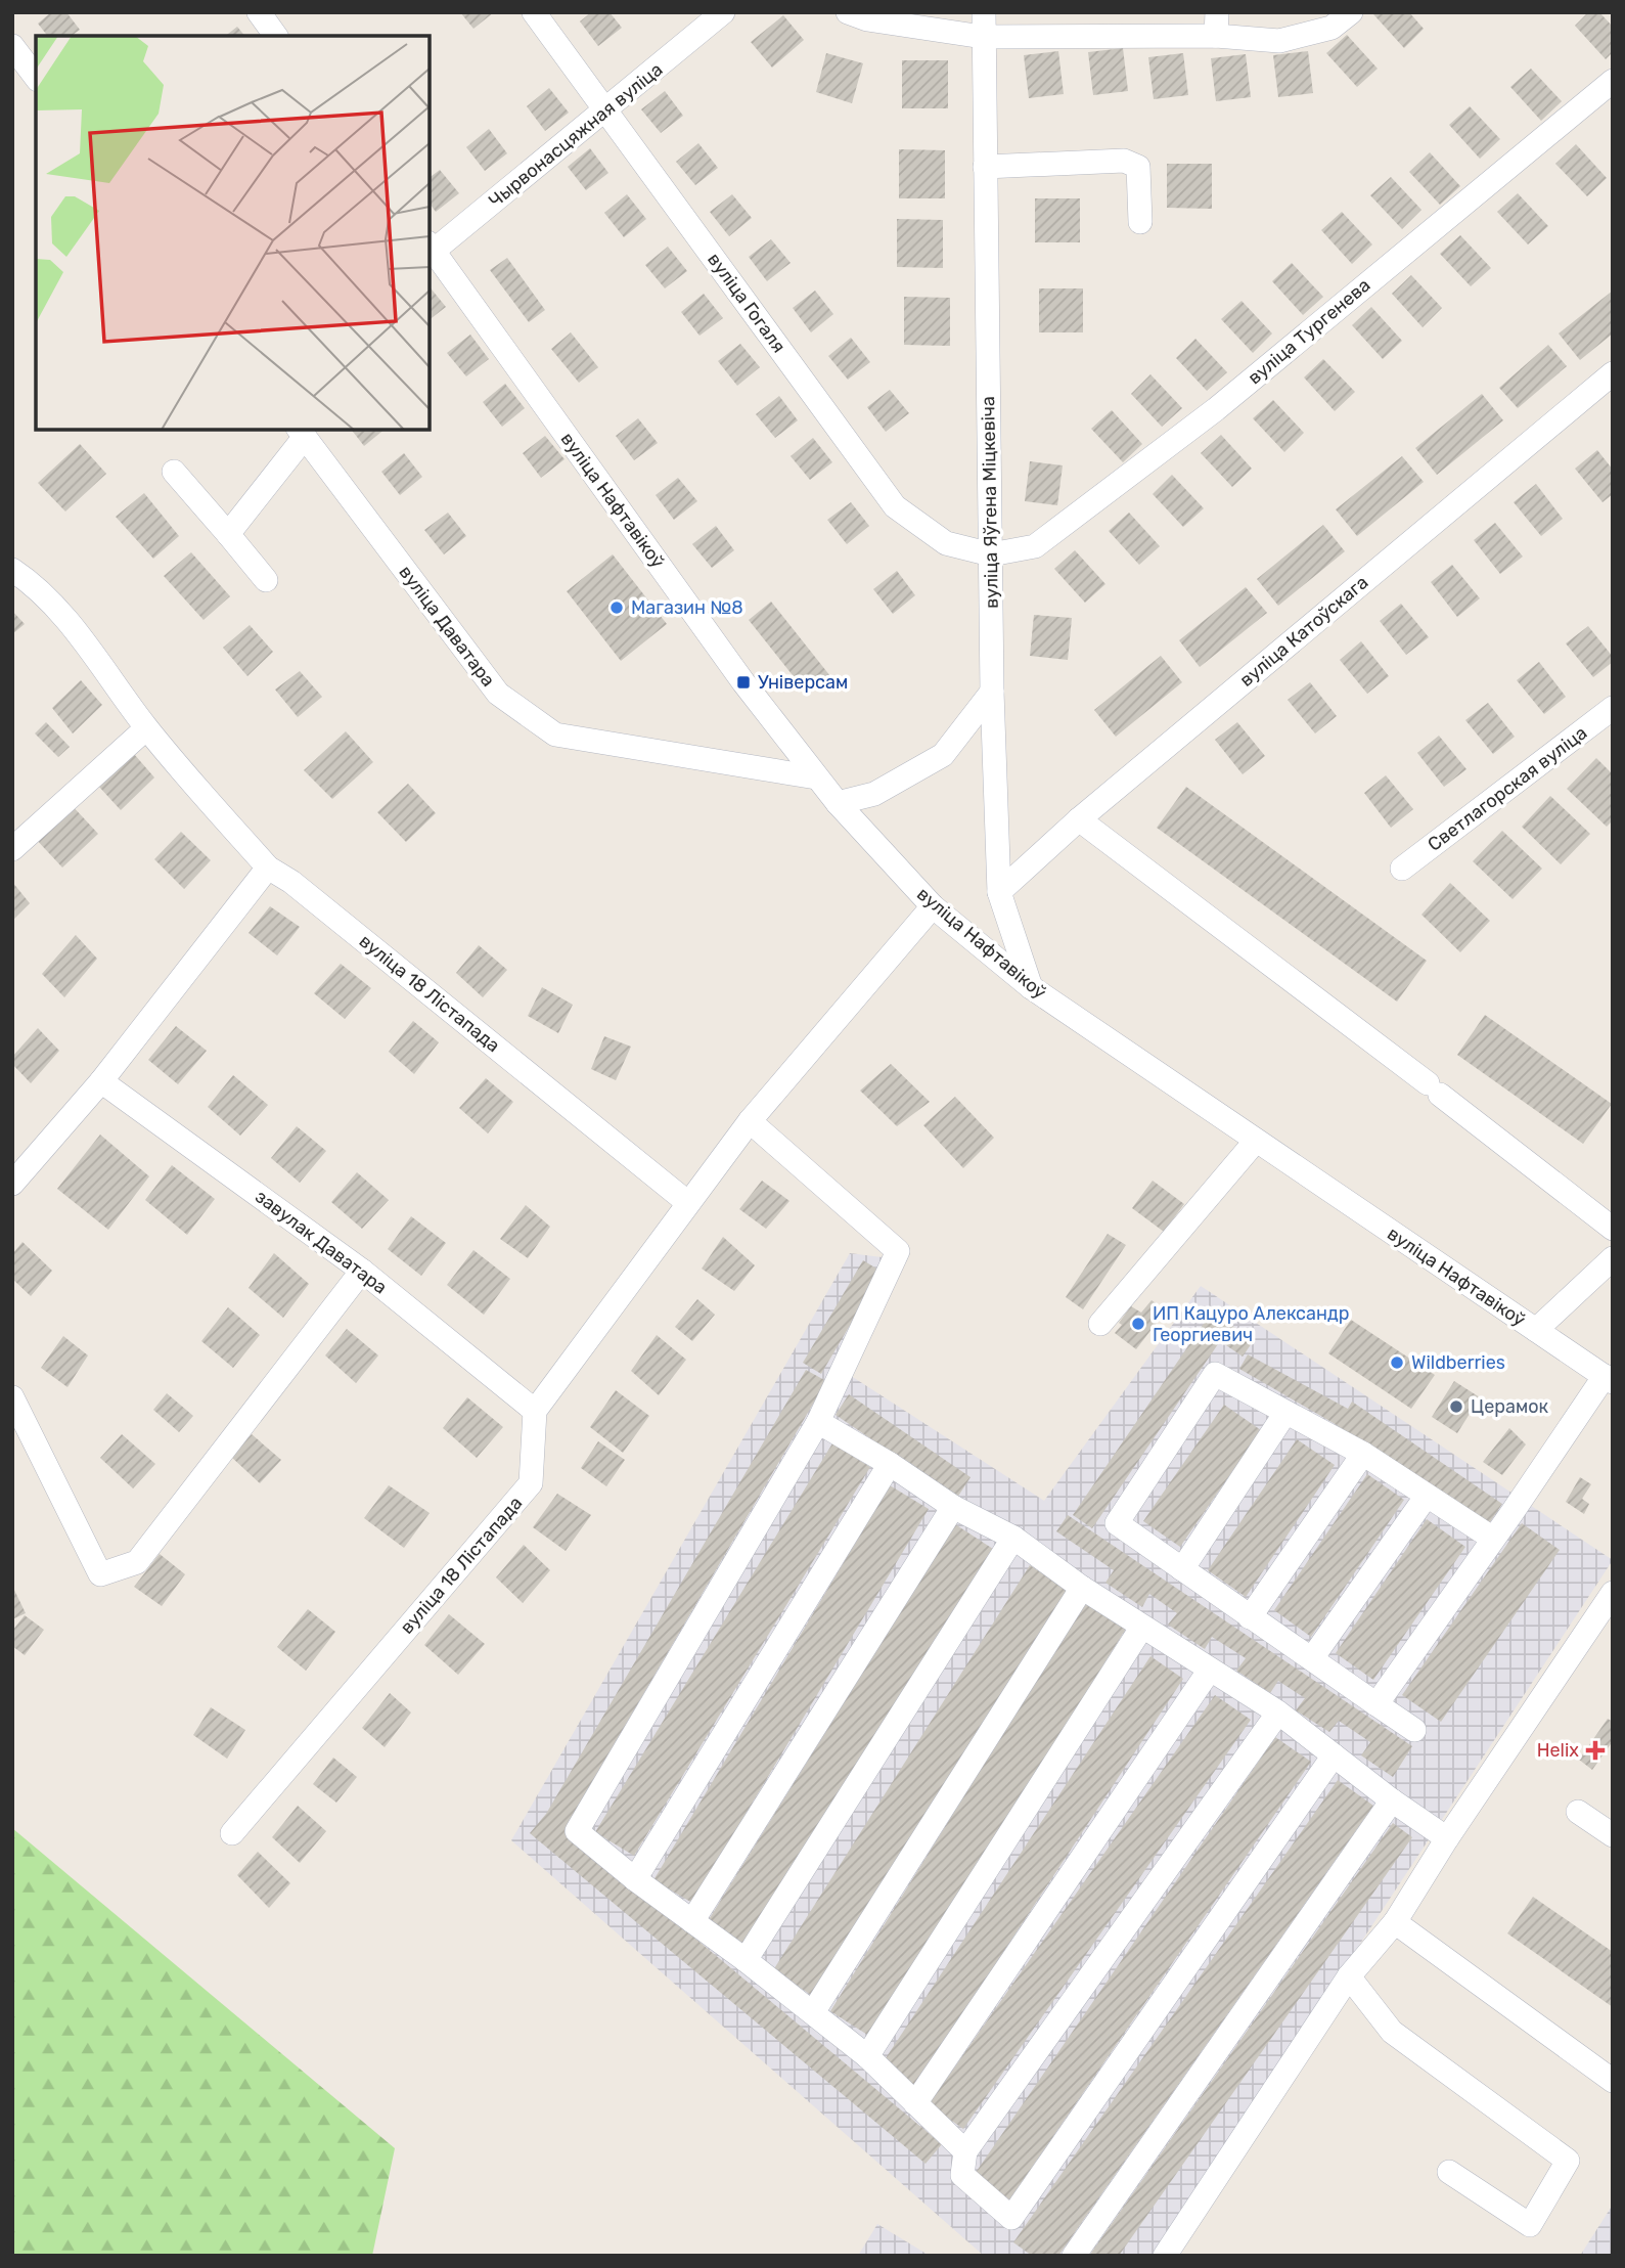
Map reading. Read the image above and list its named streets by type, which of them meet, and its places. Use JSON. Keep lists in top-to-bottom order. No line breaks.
{"streets":{"street":["Чырвонасцяжная вуліца","вуліца Гогаля","вуліца Тургенева","вуліца Нафтавікоў","вуліца Яўгена Міцкевіча","вуліца Даватара","вуліца Катоўскага","Светлагорская вуліца","вуліца 18 Лістапада","завулак Даватара"]},"crossings":[["Чырвонасцяжная вуліца","вуліца Гогаля"],["Чырвонасцяжная вуліца","вуліца Нафтавікоў"],["вуліца Гогаля","вуліца Тургенева"],["вуліца Гогаля","вуліца Яўгена Міцкевіча"],["вуліца Тургенева","вуліца Яўгена Міцкевіча"],["вуліца Нафтавікоў","вуліца Яўгена Міцкевіча"],["вуліца Нафтавікоў","вуліца Даватара"],["вуліца Яўгена Міцкевіча","вуліца Катоўскага"],["вуліца 18 Лістапада","завулак Даватара"]],"places":{"other":["Магазин №8","ИП Кацуро Александр Георгиевич","Wildberries","Церамок"],"transit":["Універсам"],"health":["Helix"]}}
